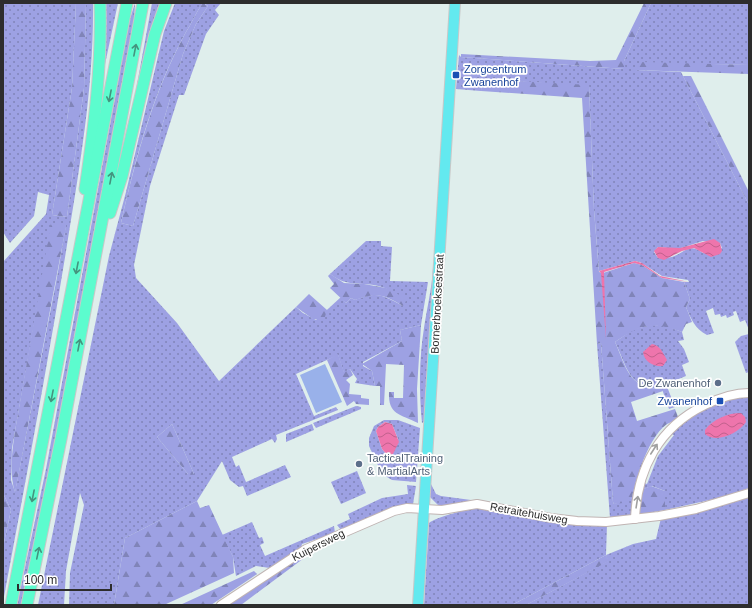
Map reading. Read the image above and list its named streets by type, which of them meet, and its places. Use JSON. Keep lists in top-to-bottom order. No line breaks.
{"streets":{"main road":["Bornerbroeksestraat"],"street":["Retraitehuisweg","Kuipersweg"]},"crossings":[["Bornerbroeksestraat","Retraitehuisweg"],["Bornerbroeksestraat","Kuipersweg"],["Retraitehuisweg","Kuipersweg"]],"places":{"transit":["Zorgcentrum Zwanenhof","Zwanenhof"],"other":["De Zwanenhof","TacticalTraining & MartialArts"]},"scale_bar":"100 m"}
